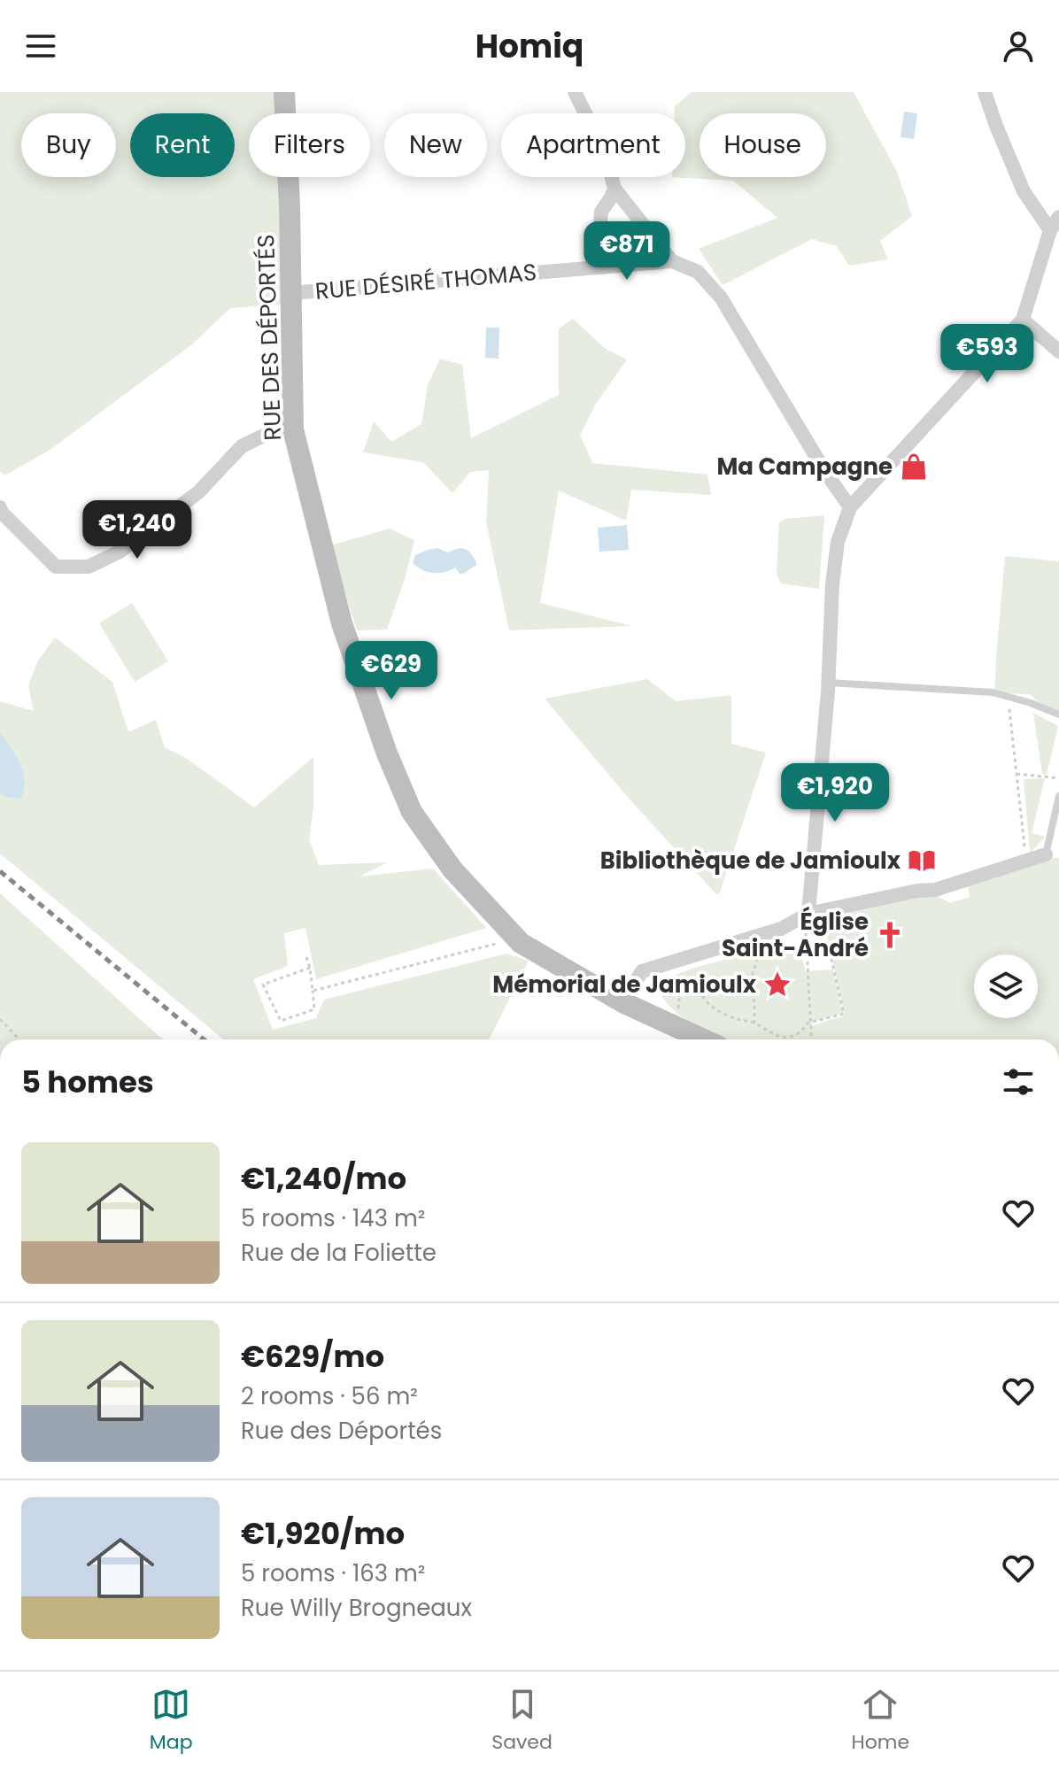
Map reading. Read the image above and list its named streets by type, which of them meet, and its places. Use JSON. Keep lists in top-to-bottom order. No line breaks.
{"streets":{"street":["RUE DÉSIRÉ THOMAS","RUE DES DÉPORTÉS"]},"crossings":[["RUE DÉSIRÉ THOMAS","RUE DES DÉPORTÉS"]],"places":{"shop":["Ma Campagne"],"library":["Bibliothèque de Jamioulx"],"church":["Église Saint-André"],"place":["Mémorial de Jamioulx"]},"page":{"header":"Homiq","chip":["Buy","Rent","Filters","New","Apartment","House"],"price":["€871","€593","€1,240","€629","€1,920"],"heading":"5 homes","list":[{"name":"€1,240/mo","note":"5 rooms · 143 m² · Rue de la Foliette"},{"name":"€629/mo","note":"2 rooms · 56 m² · Rue des Déportés"},{"name":"€1,920/mo","note":"5 rooms · 163 m² · Rue Willy Brogneaux"}],"tabs":["Map","Saved","Home"]}}
